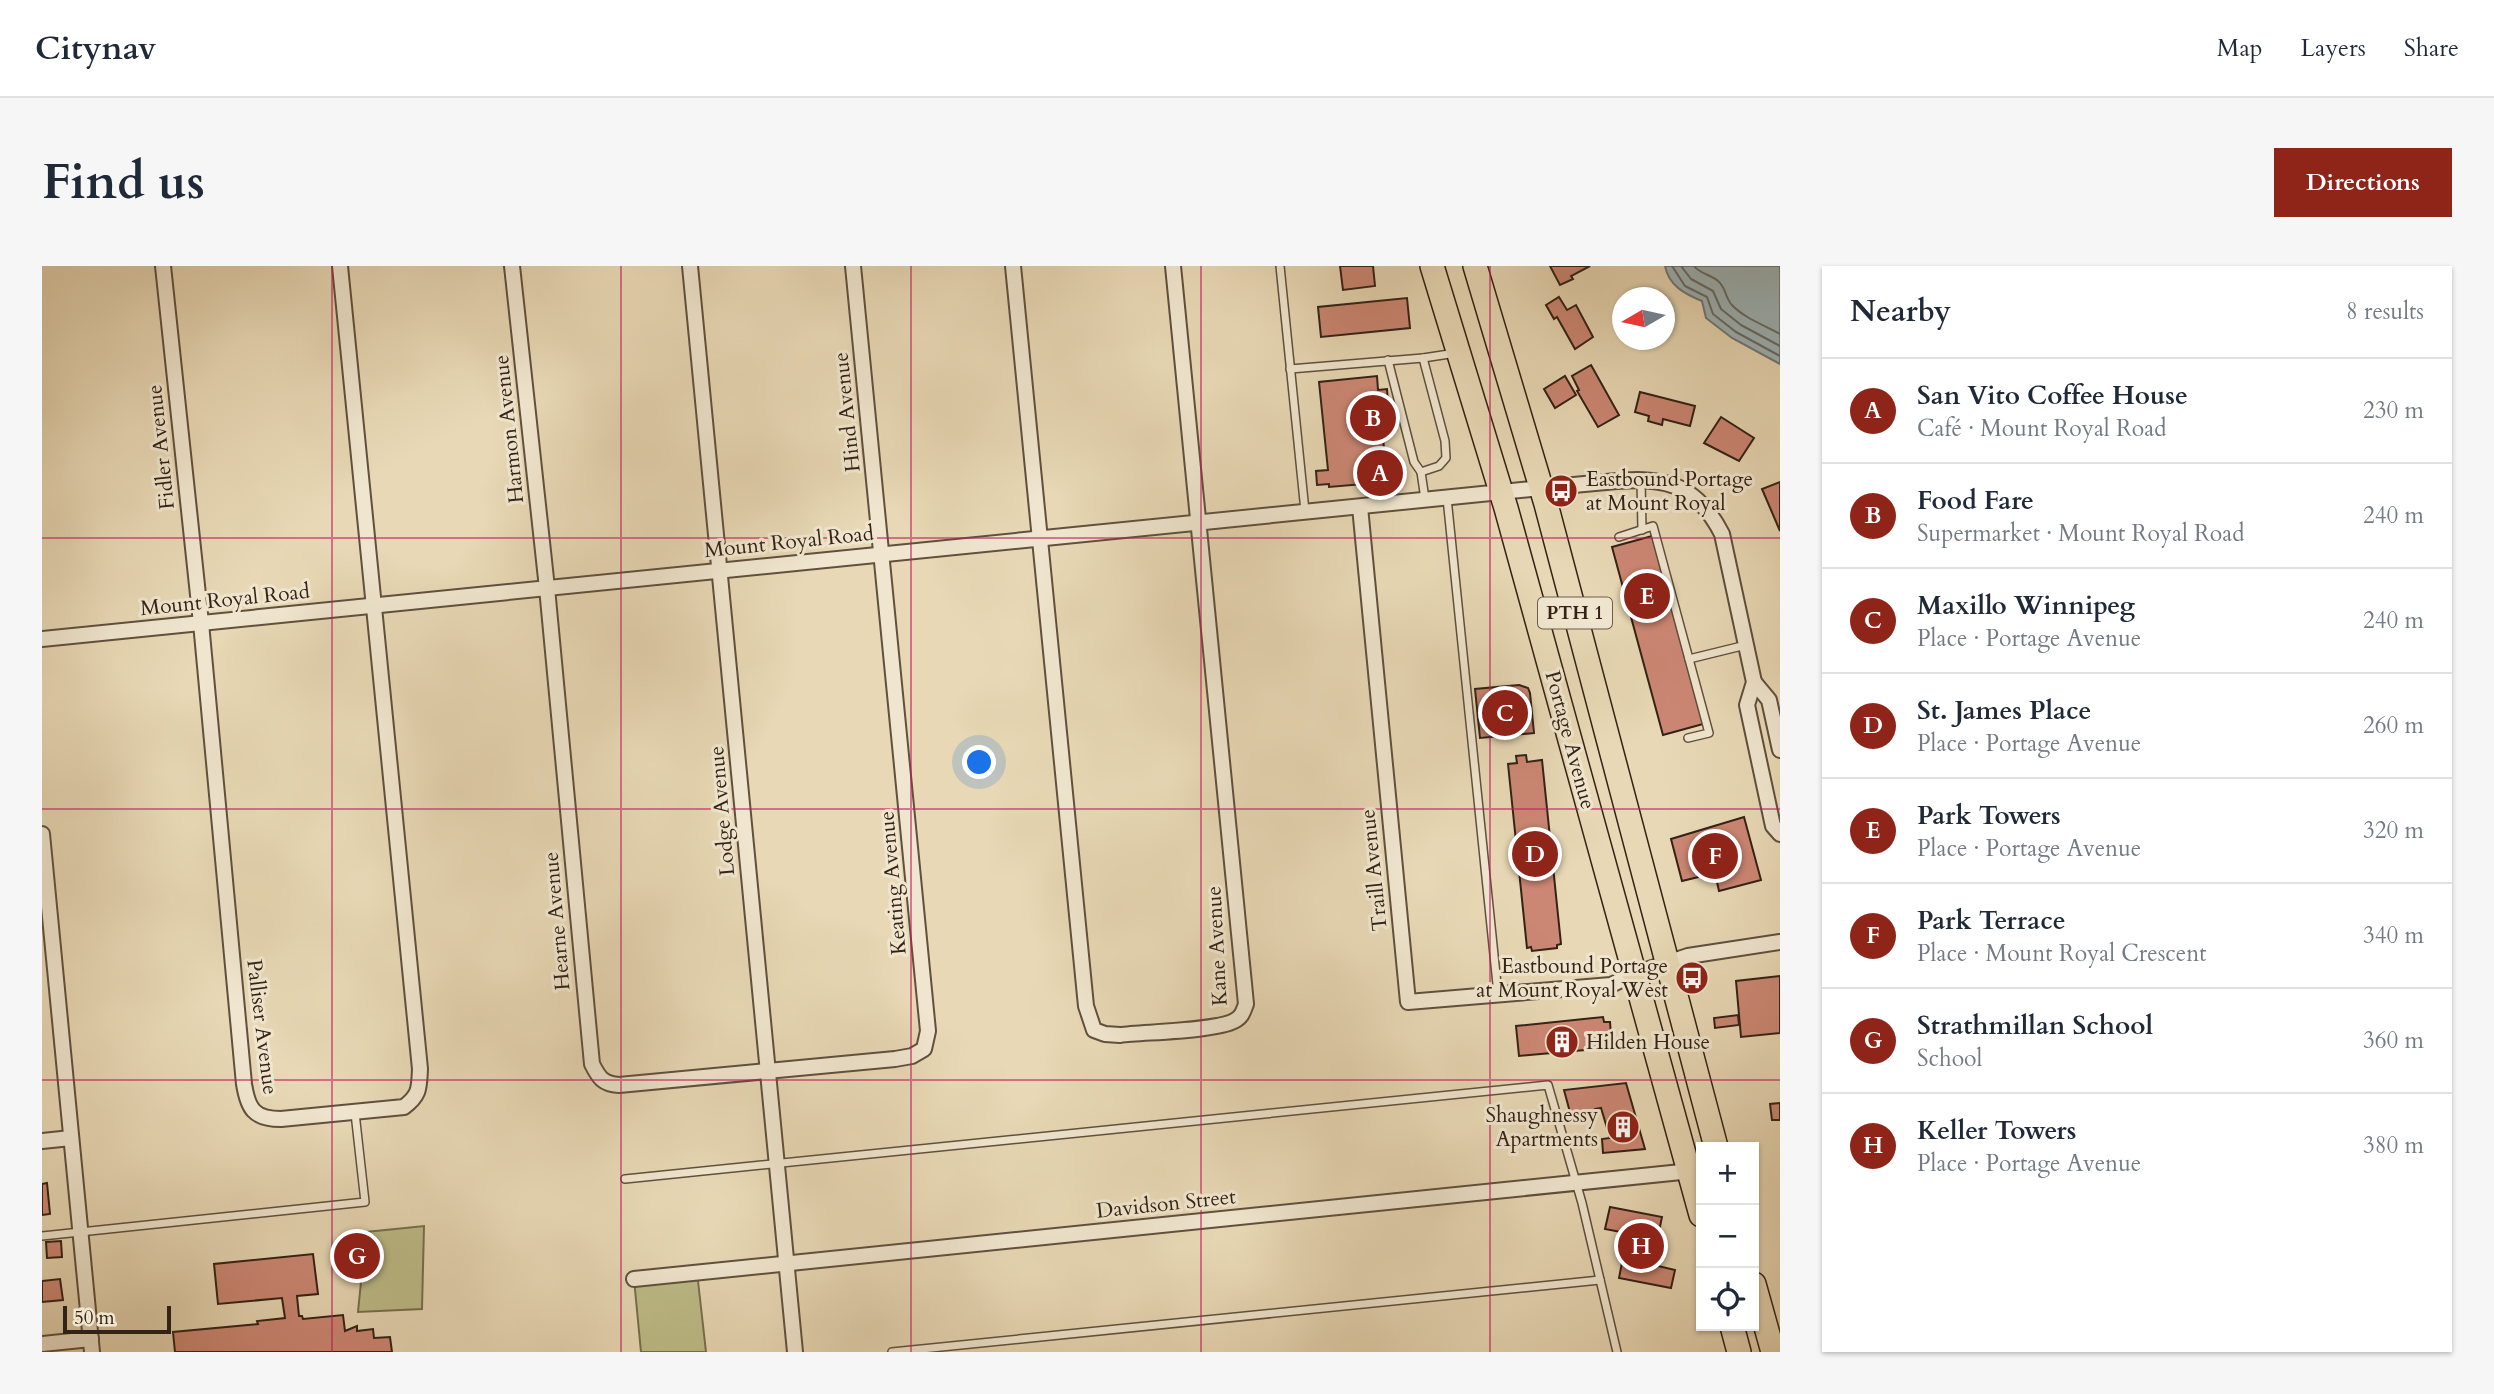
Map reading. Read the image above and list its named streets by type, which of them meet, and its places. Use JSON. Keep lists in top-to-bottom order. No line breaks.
{"streets":{"highway":["PTH 1","Portage Avenue"],"street":["Hind Avenue","Harmon Avenue","Fidler Avenue","Mount Royal Road","Lodge Avenue","Traill Avenue","Keating Avenue","Hearne Avenue","Kane Avenue","Palliser Avenue","Davidson Street"]},"crossings":[["Hind Avenue","Mount Royal Road"],["Hind Avenue","Keating Avenue"],["Harmon Avenue","Mount Royal Road"],["Harmon Avenue","Hearne Avenue"],["Fidler Avenue","Mount Royal Road"],["Fidler Avenue","Palliser Avenue"],["Mount Royal Road","Portage Avenue"],["Mount Royal Road","Lodge Avenue"],["Mount Royal Road","Traill Avenue"],["Mount Royal Road","Keating Avenue"],["Mount Royal Road","Hearne Avenue"],["Mount Royal Road","Kane Avenue"],["Mount Royal Road","Palliser Avenue"],["Portage Avenue","Traill Avenue"],["Portage Avenue","Davidson Street"],["Lodge Avenue","Keating Avenue"],["Lodge Avenue","Hearne Avenue"],["Lodge Avenue","Davidson Street"],["Keating Avenue","Hearne Avenue"]],"places":{"bus stop":["Eastbound Portage at Mount Royal","Eastbound Portage at Mount Royal West"],"building":["Hilden House","Shaughnessy Apartments"]},"scale_bar":"50 m","north":"left","page":{"header":"Citynav","nav":["Map","Layers","Share"],"buttons":"Directions","title":"Find us","heading":["Nearby","8 results"],"list":[{"mark":"A","name":"San Vito Coffee House","note":"Café · Mount Royal Road","value":"230 m"},{"mark":"B","name":"Food Fare","note":"Supermarket · Mount Royal Road","value":"240 m"},{"mark":"C","name":"Maxillo Winnipeg","note":"Place · Portage Avenue","value":"240 m"},{"mark":"D","name":"St. James Place","note":"Place · Portage Avenue","value":"260 m"},{"mark":"E","name":"Park Towers","note":"Place · Portage Avenue","value":"320 m"},{"mark":"F","name":"Park Terrace","note":"Place · Mount Royal Crescent","value":"340 m"},{"mark":"G","name":"Strathmillan School","note":"School","value":"360 m"},{"mark":"H","name":"Keller Towers","note":"Place · Portage Avenue","value":"380 m"}],"pins":["B","A","E","C","D","F","H","G"],"map_buttons":["+","−"],"scale":"50 m"}}
